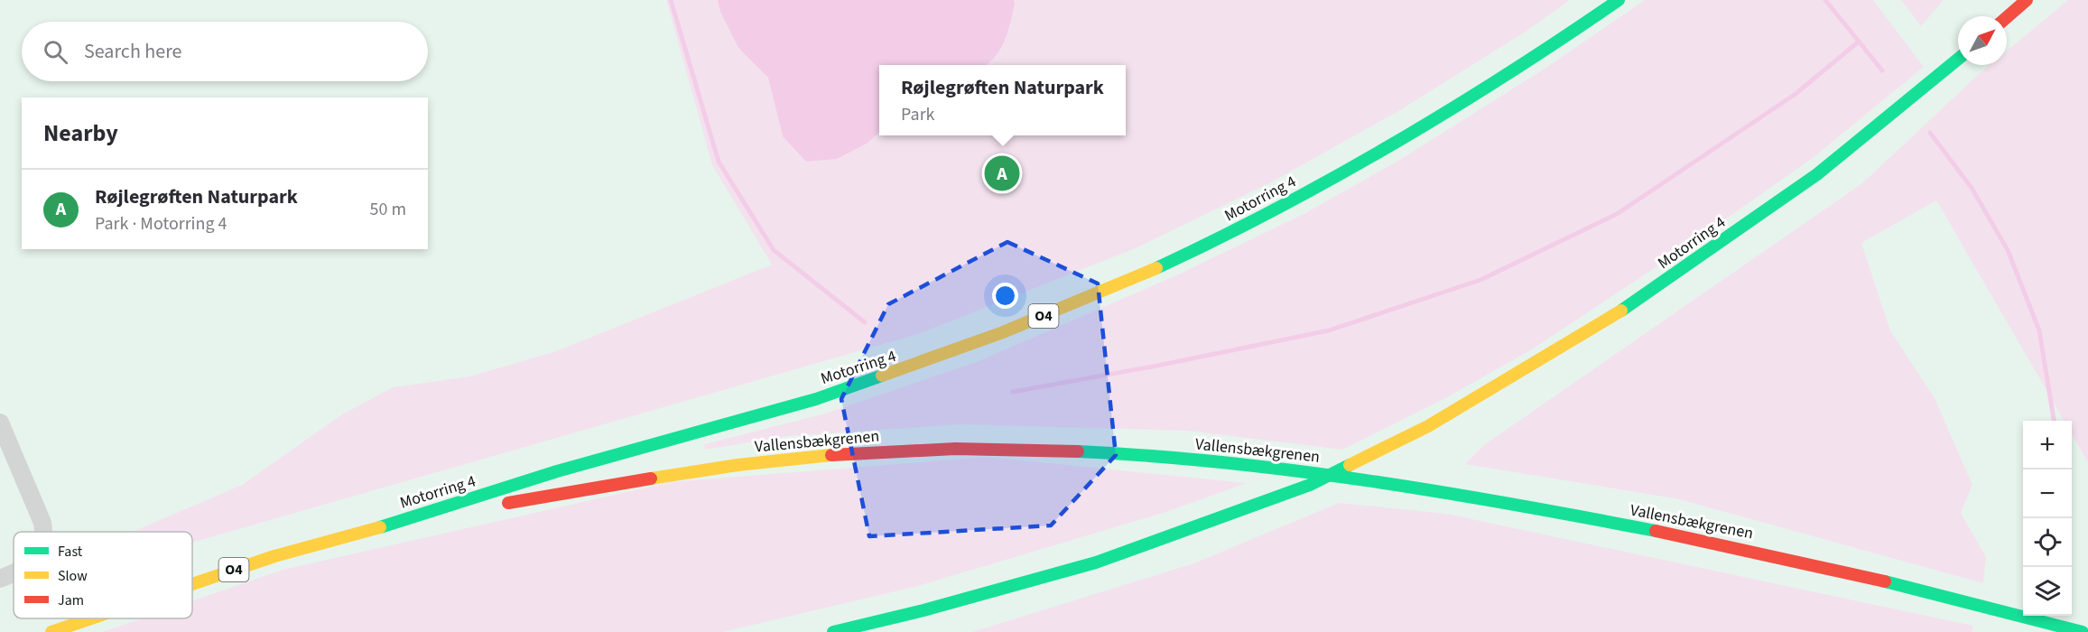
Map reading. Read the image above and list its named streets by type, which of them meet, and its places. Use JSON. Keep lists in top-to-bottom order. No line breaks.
{"streets":{"highway":["Motorring 4","O4","Vallensbækgrenen"]},"crossings":[["Motorring 4","Vallensbækgrenen"]],"legend":["Fast","Slow","Jam"],"north":"top right","page":{"search":"Search here","popup":["Røjlegrøften Naturpark","Park"],"heading":"Nearby","pins":"A","list":[{"mark":"A","name":"Røjlegrøften Naturpark","note":"Park · Motorring 4","value":"50 m"}],"map_buttons":["+","−"]}}
